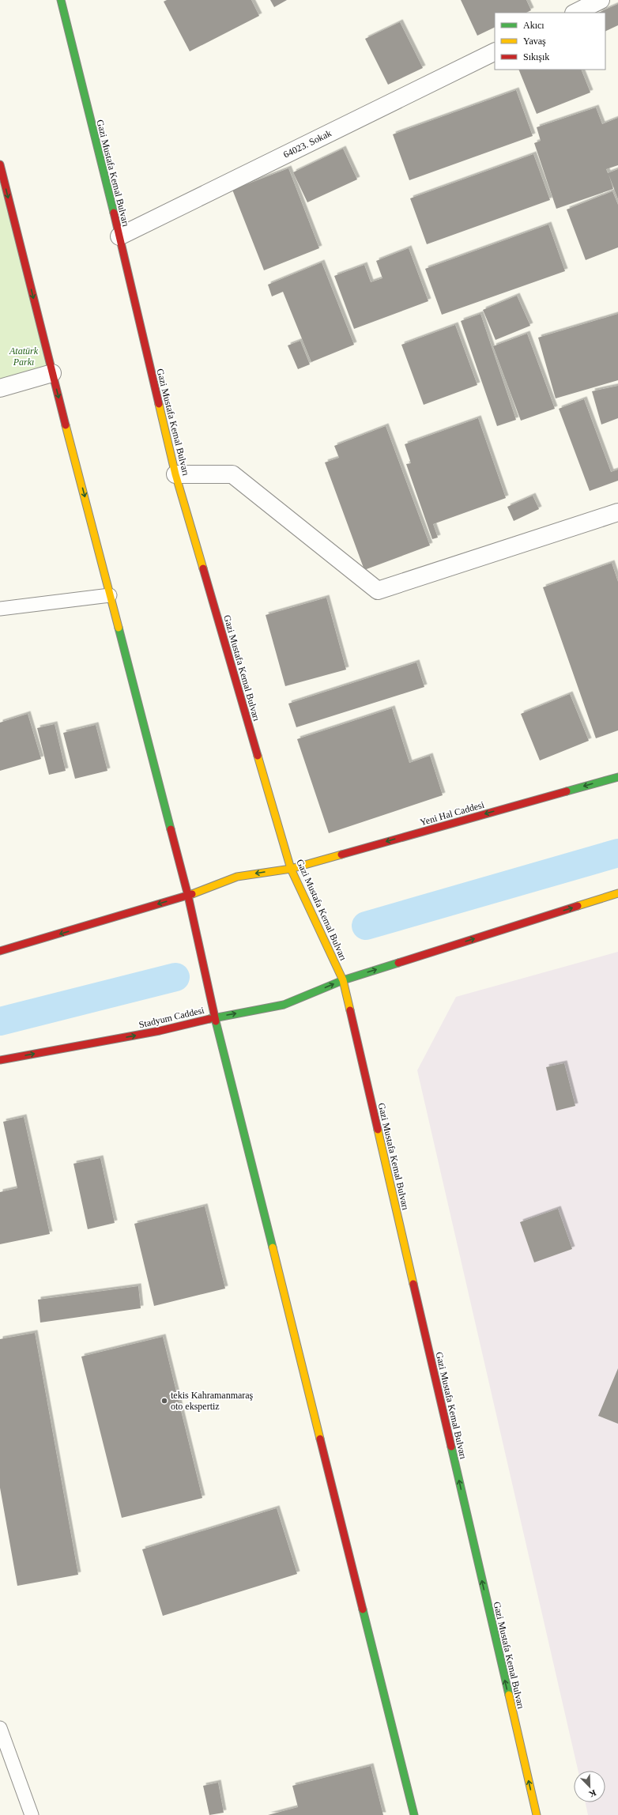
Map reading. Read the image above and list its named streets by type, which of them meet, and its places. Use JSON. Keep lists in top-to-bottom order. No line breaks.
{"streets":{"main road":["Gazi Mustafa Kemal Bulvarı","Yeni Hal Caddesi","Stadyum Caddesi"],"street":["64023. Sokak"]},"crossings":[["64023. Sokak","Gazi Mustafa Kemal Bulvarı"],["Gazi Mustafa Kemal Bulvarı","Yeni Hal Caddesi"],["Gazi Mustafa Kemal Bulvarı","Stadyum Caddesi"]],"one_way":["Gazi Mustafa Kemal Bulvarı","Yeni Hal Caddesi","Stadyum Caddesi"],"parks":["Atatürk Parkı"],"places":["tekis Kahramanmaraş oto ekspertiz"],"legend":["Akıcı","Yavaş","Sıkışık"],"north":"bottom right"}
